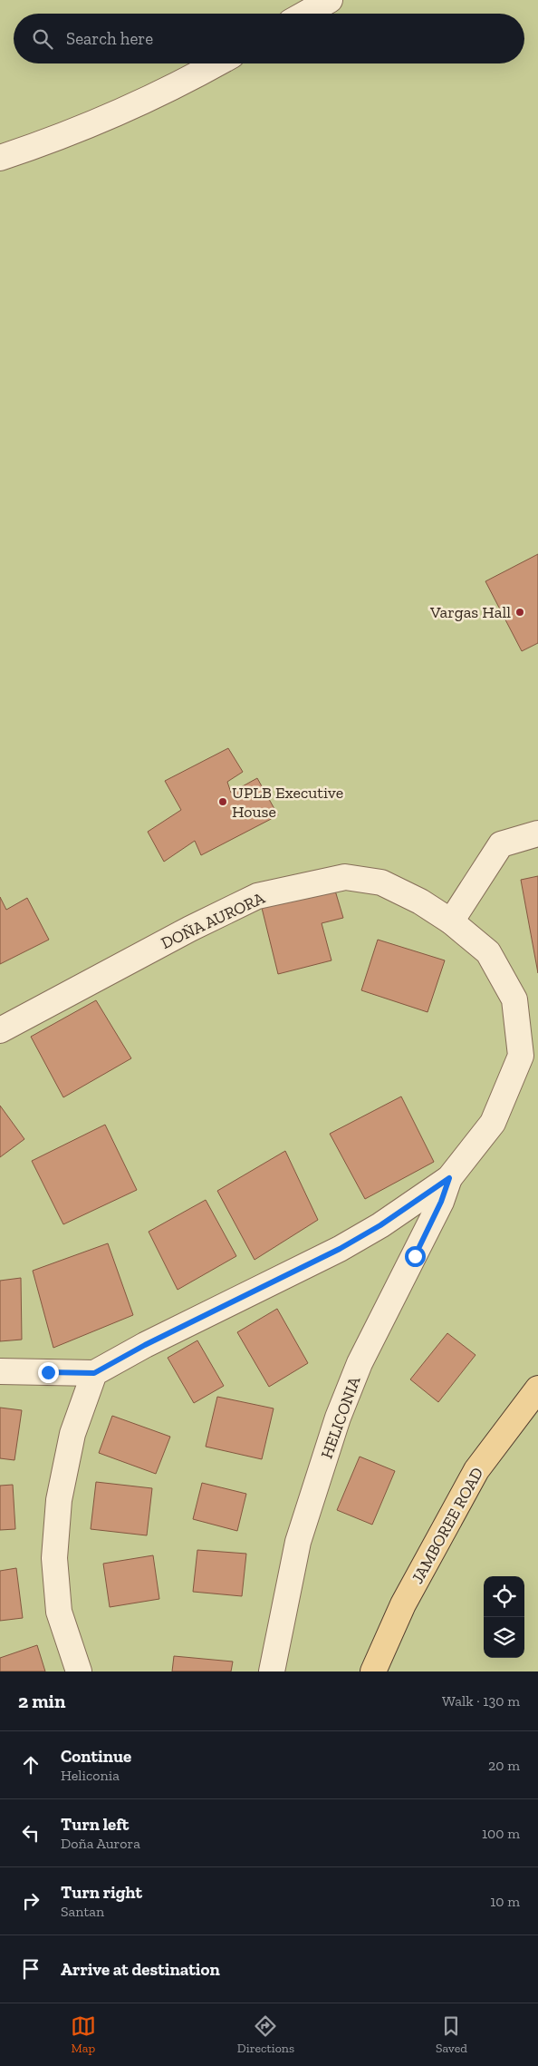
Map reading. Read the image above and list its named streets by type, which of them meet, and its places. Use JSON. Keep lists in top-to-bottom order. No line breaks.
{"streets":{"main road":["JAMBOREE ROAD"],"street":["DOÑA AURORA","HELICONIA"]},"crossings":[["DOÑA AURORA","HELICONIA"]],"places":["Vargas Hall","UPLB Executive House"],"page":{"search":"Search here","heading":["2 min","Walk · 130 m"],"list":[["Continue","Heliconia","20 m"],["Turn left","Doña Aurora","100 m"],["Turn right","Santan","10 m"],"Arrive at destination"],"nav":["Map","Directions","Saved"]}}
